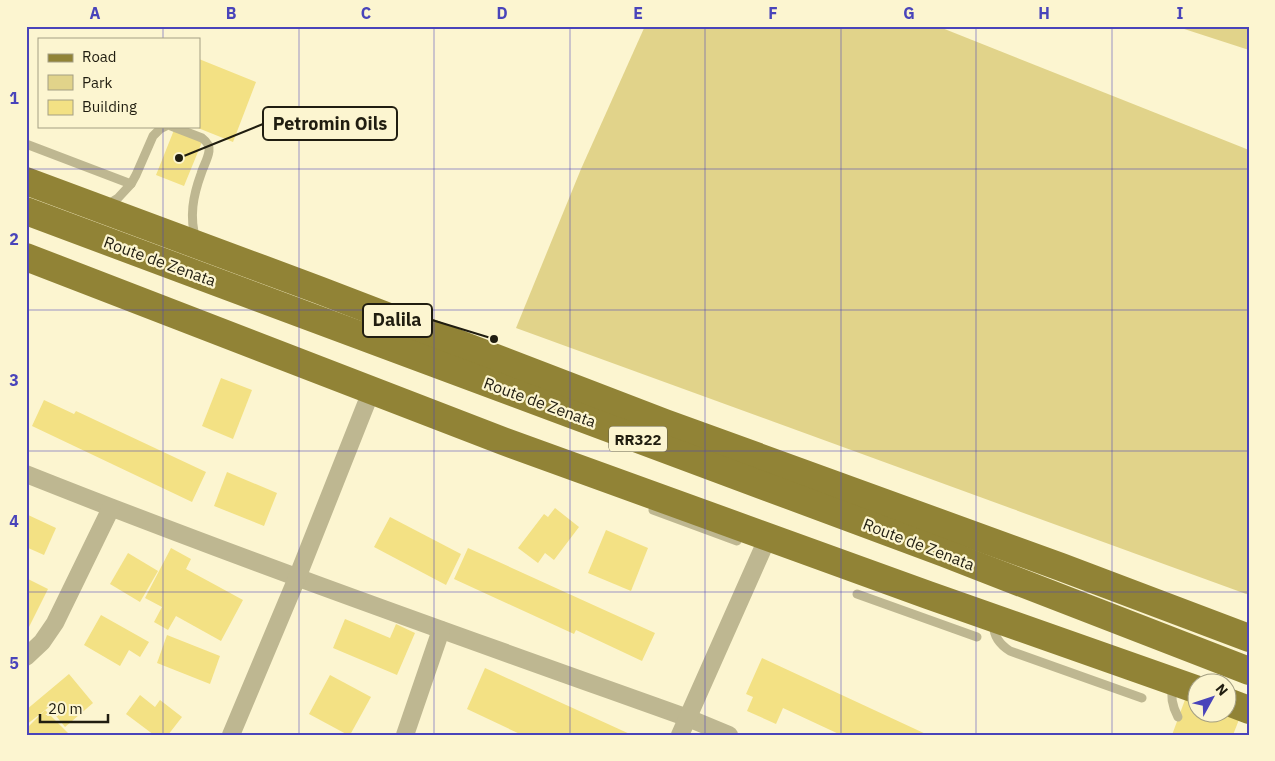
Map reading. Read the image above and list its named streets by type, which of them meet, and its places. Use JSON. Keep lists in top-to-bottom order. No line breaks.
{"streets":{"main road":["Route de Zenata","RR322"]},"places":["Petromin Oils","Dalila"],"legend":["Road","Park","Building"],"scale_bar":"20 m","north":"top right","grid":{"columns":["A","B","C","D","E","F","G","H","I"],"rows":["1","2","3","4","5"]}}
